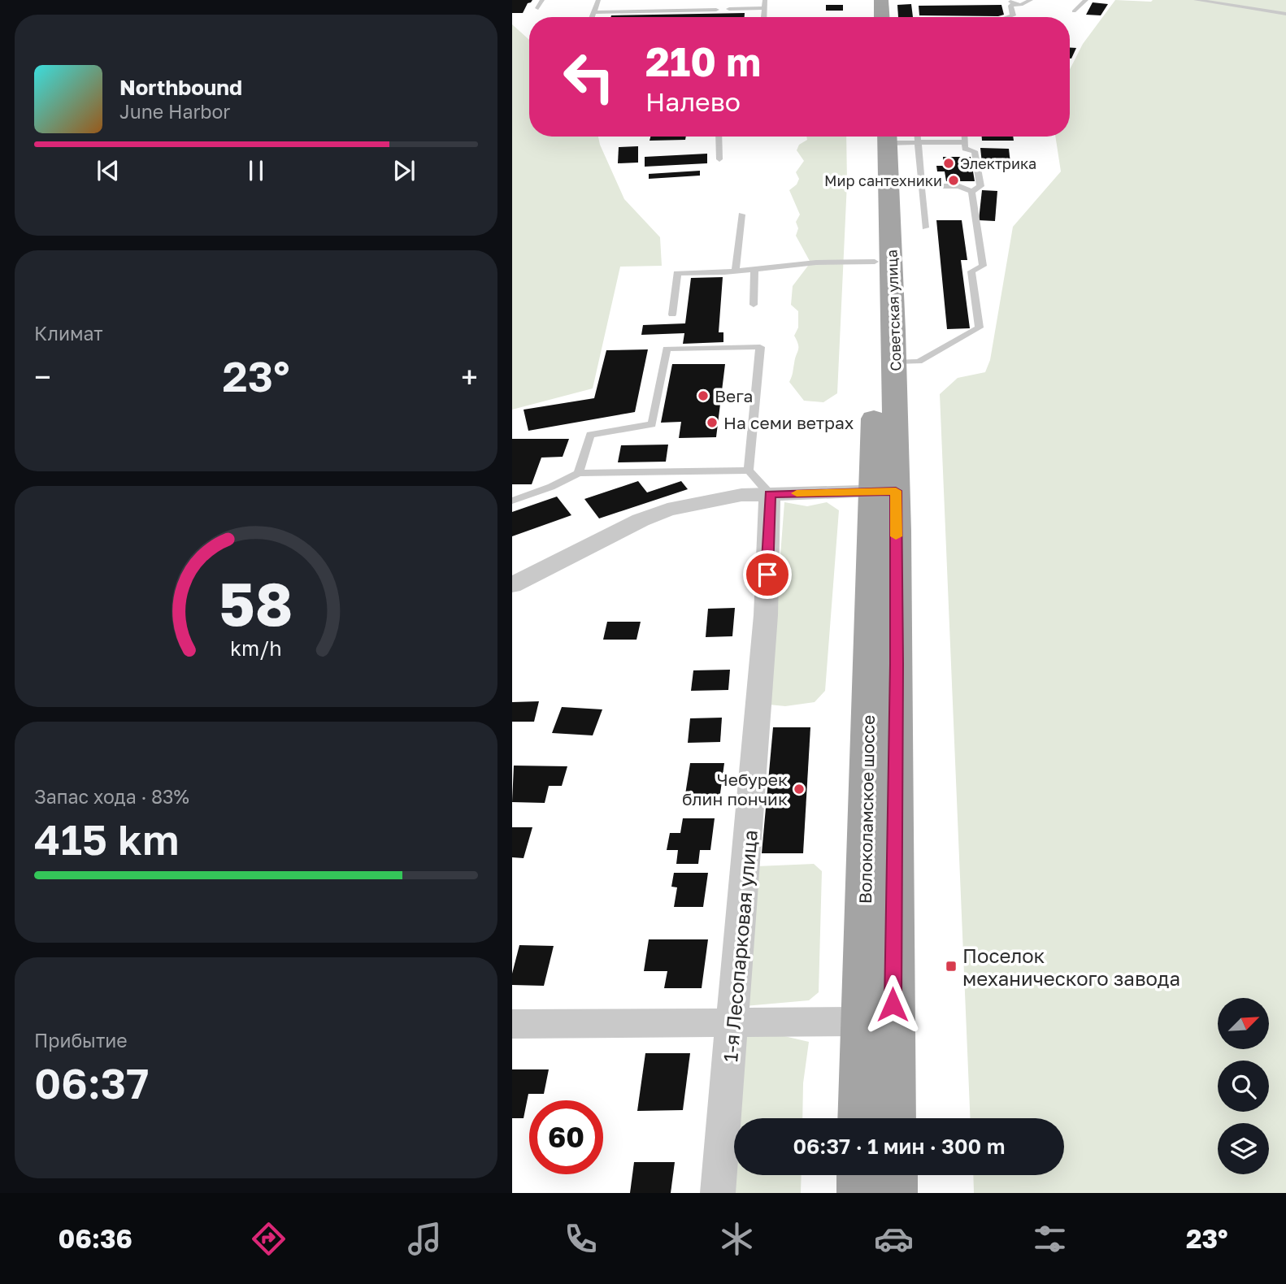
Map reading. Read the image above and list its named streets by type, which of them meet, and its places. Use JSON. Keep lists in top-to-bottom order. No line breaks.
{"streets":{"main road":["Советская улица","Волоколамское шоссе"],"street":["1-я Лесопарковая улица"]},"crossings":[["Советская улица","Волоколамское шоссе"]],"places":{"other":["Электрика","Мир сантехники","Вега","На семи ветрах","Чебурек блин пончик"],"transit":["Поселок механического завода"]},"north":"top right","page":{"turn":["210 m","Налево"],"song":["Northbound","June Harbor"],"tile":["Климат",["Запас хода · 83%","415 km"],["Прибытие","06:37"]],"heat":["−","23°","+"],"limit":"60","trip":"06:37 · 1 мин · 300 m","tabs":["06:36","23°"],"gauge":["58","km/h"]}}
